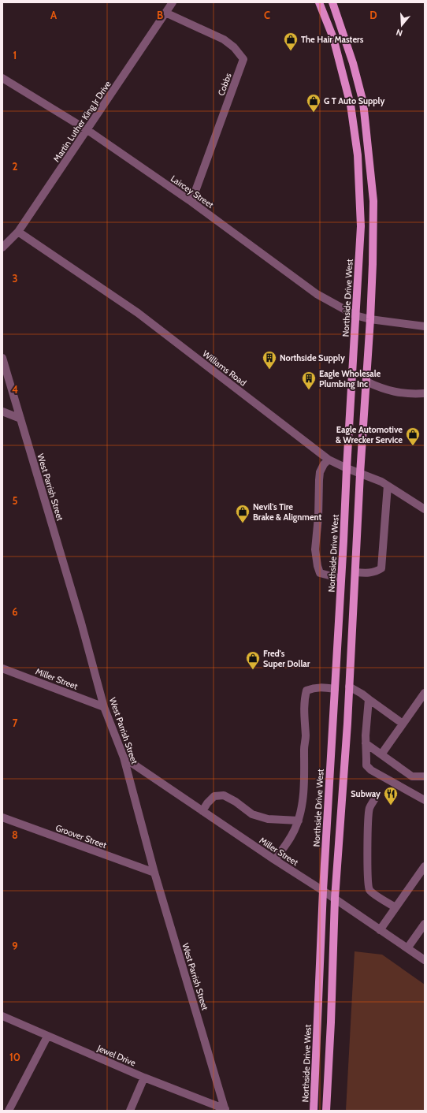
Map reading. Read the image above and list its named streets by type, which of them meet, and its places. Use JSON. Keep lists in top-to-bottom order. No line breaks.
{"streets":{"main road":["Northside Drive West"],"street":["Cobbs","Martin Luther King Jr Drive","Laircey Street","Williams Road","West Parrish Street","Miller Street","Groover Street","Jewel Drive"]},"crossings":[["Cobbs","Martin Luther King Jr Drive"],["Cobbs","Laircey Street"],["Martin Luther King Jr Drive","Laircey Street"],["Martin Luther King Jr Drive","Williams Road"],["Laircey Street","Northside Drive West"],["Northside Drive West","Williams Road"],["Northside Drive West","Miller Street"],["West Parrish Street","Miller Street"],["West Parrish Street","Groover Street"],["West Parrish Street","Jewel Drive"]],"places":{"shop":["The Hair Masters","G T Auto Supply","Eagle Automotive & Wrecker Service","Nevil's Tire Brake & Alignment","Fred's Super Dollar"],"building":["Northside Supply","Eagle Wholesale Plumbing Inc"],"restaurant":["Subway"]},"north":"bottom","grid":{"columns":["A","B","C","D"],"rows":["1","2","3","4","5","6","7","8","9","10"]}}
